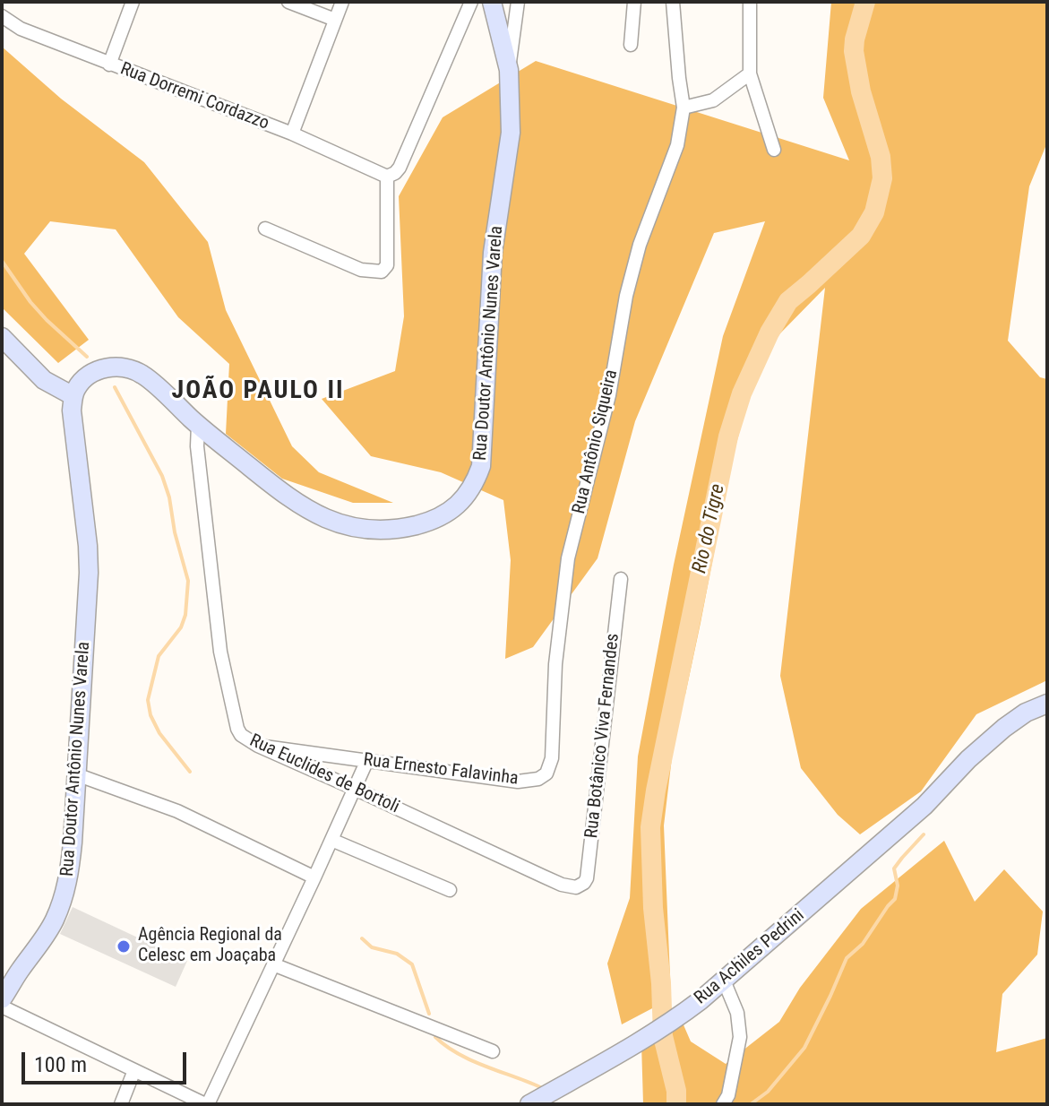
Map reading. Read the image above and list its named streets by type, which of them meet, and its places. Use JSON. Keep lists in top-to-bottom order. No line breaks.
{"streets":{"street":["Rua Dorremi Cordazzo","Rua Doutor Antônio Nunes Varela","Rua Antônio Siqueira","Rua Botânico Viva Fernandes","Rua Ernesto Falavinha","Rua Euclides de Bortoli","Rua Achiles Pedrini"]},"crossings":[["Rua Doutor Antônio Nunes Varela","Rua Euclides de Bortoli"],["Rua Antônio Siqueira","Rua Ernesto Falavinha"],["Rua Botânico Viva Fernandes","Rua Euclides de Bortoli"],["Rua Ernesto Falavinha","Rua Euclides de Bortoli"]],"districts":["JOÃO PAULO II"],"water":["Rio do Tigre"],"places":["Agência Regional da Celesc em Joaçaba"],"scale_bar":"100 m"}
